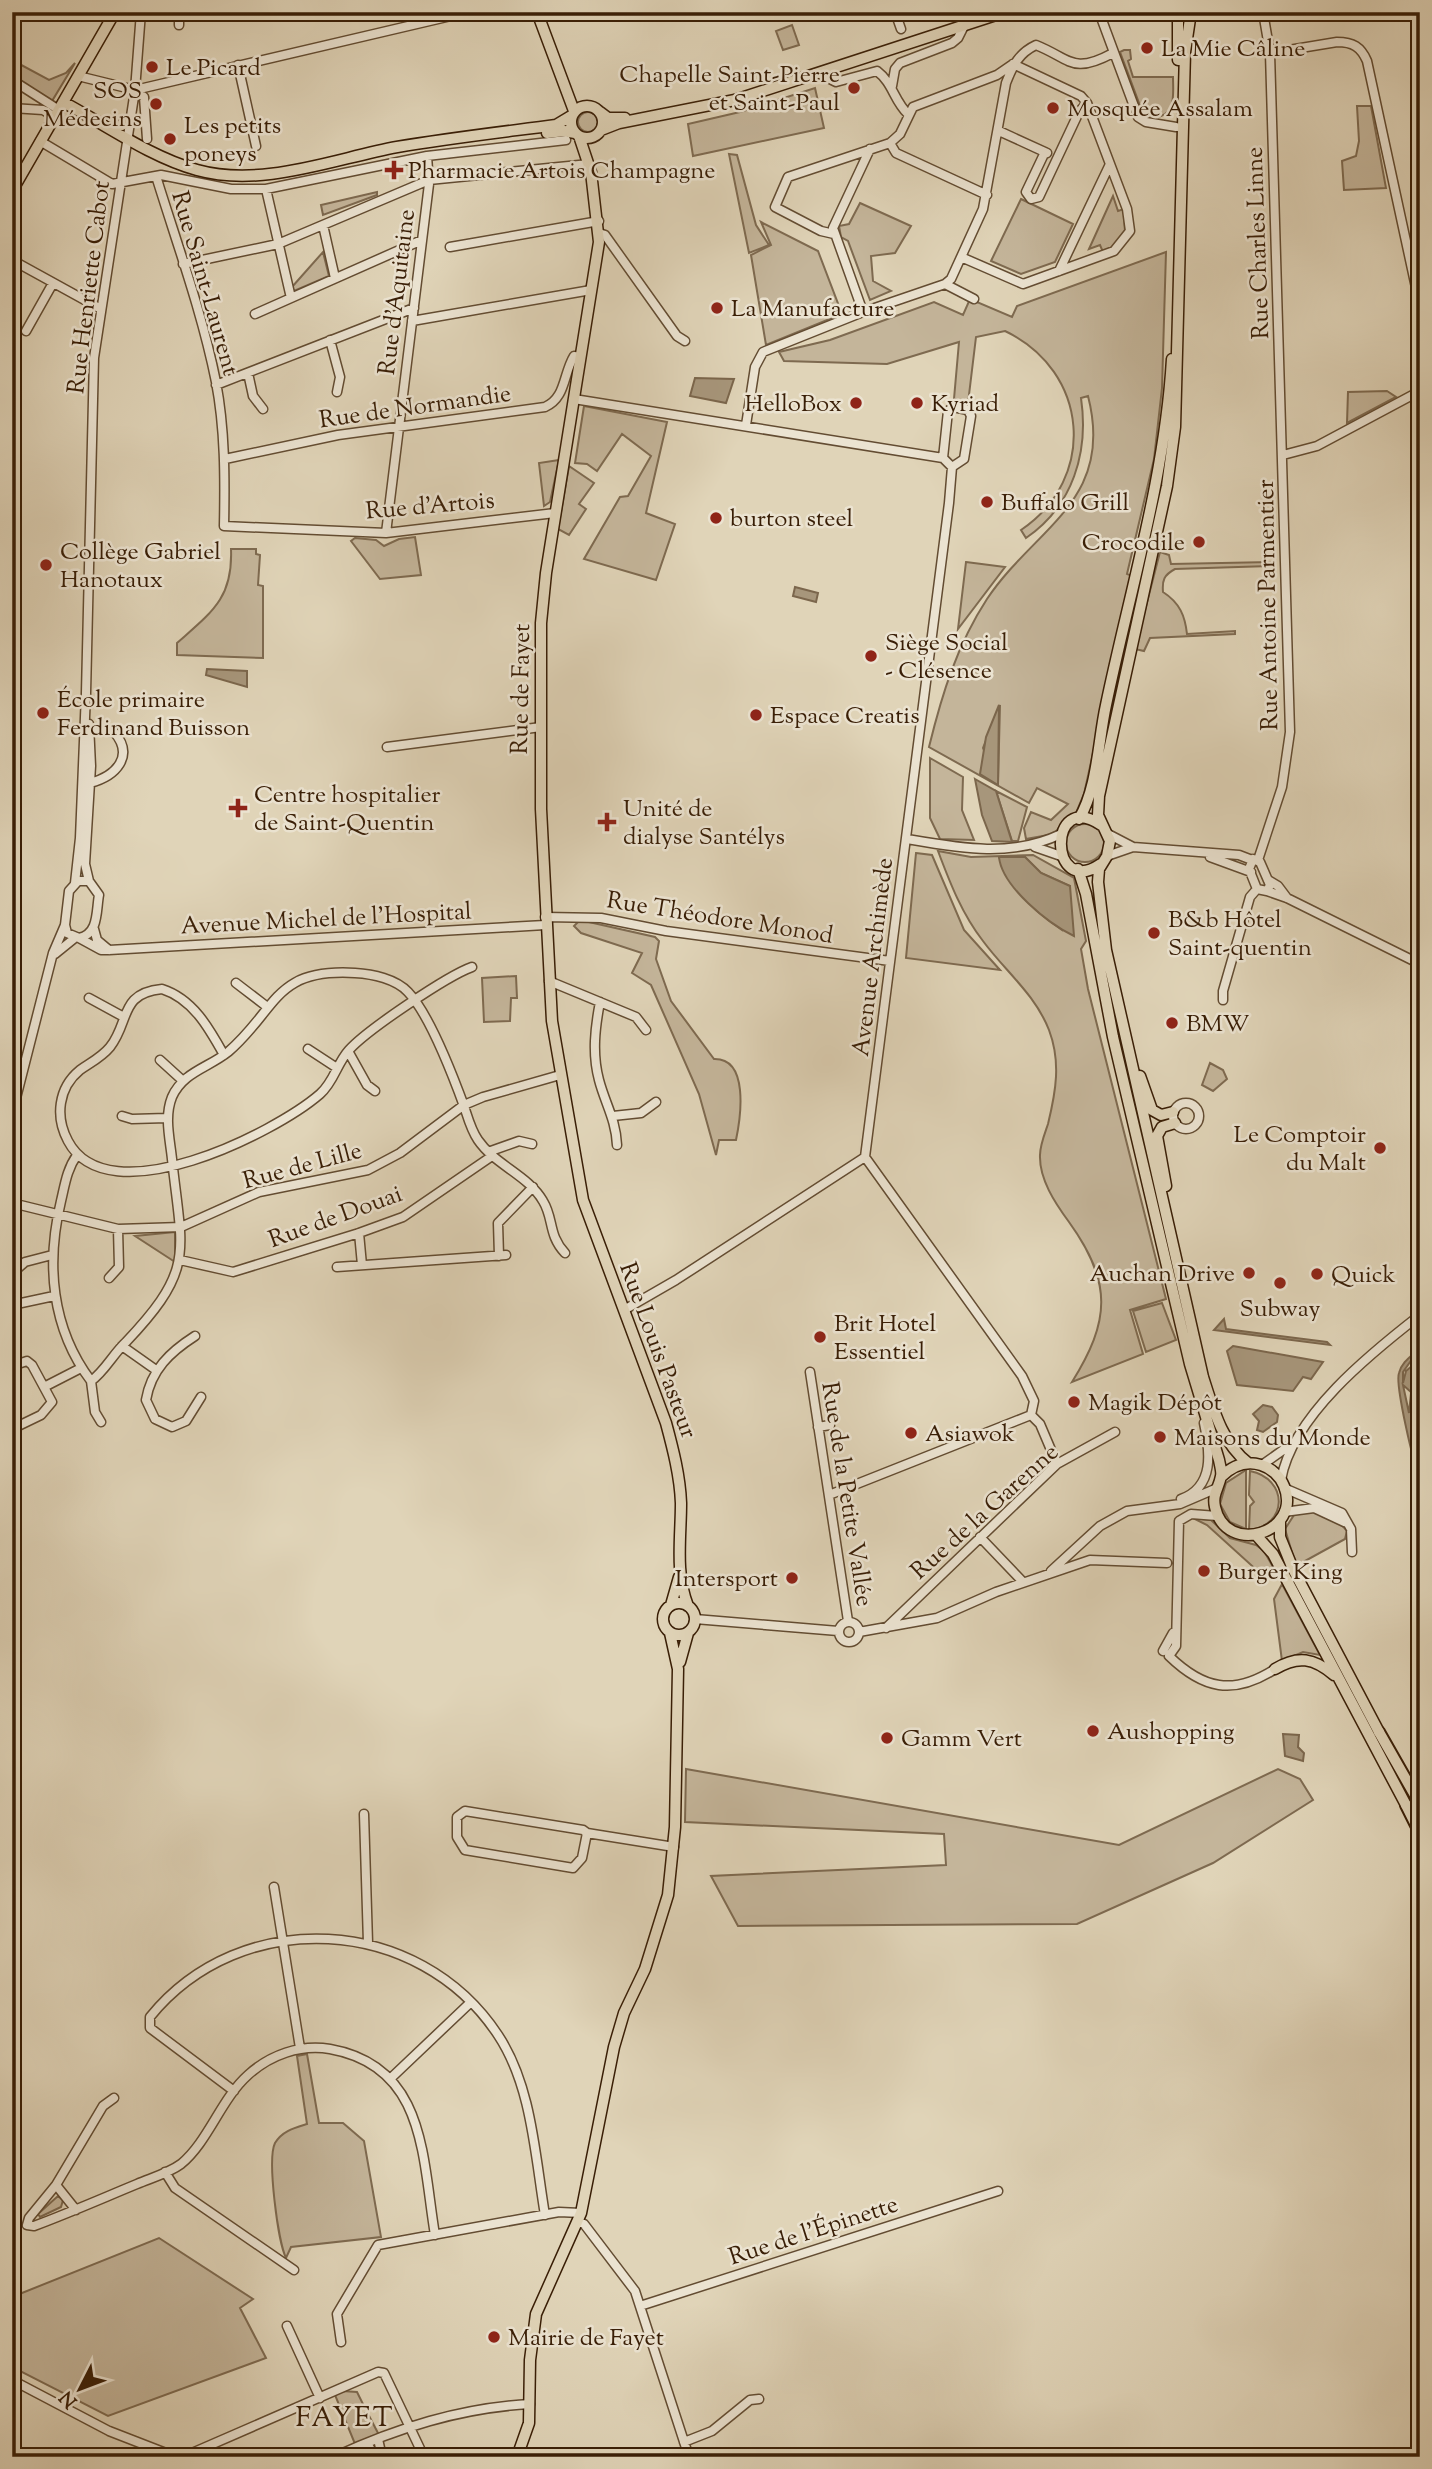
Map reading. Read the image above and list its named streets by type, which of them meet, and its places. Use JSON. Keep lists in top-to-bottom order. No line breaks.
{"streets":{"main road":["Rue de Fayet","Rue Louis Pasteur"],"street":["Rue Charles Linne","Rue Saint-Laurent","Rue Henriette Cabot","Rue d'Aquitaine","Rue de Normandie","Rue d'Artois","Rue Antoine Parmentier","Rue Théodore Monod","Avenue Michel de l'Hospital","Avenue Archimède","Rue de Lille","Rue de Douai","Rue de la Petite Vallée","Rue de la Garenne","Rue de l'Épinette"]},"crossings":[["Rue Charles Linne","Rue Antoine Parmentier"],["Rue Saint-Laurent","Rue de Normandie"],["Rue Saint-Laurent","Rue d'Artois"],["Rue d'Aquitaine","Rue de Normandie"],["Rue d'Aquitaine","Rue d'Artois"],["Rue de Normandie","Rue de Fayet"],["Rue d'Artois","Rue de Fayet"],["Rue de Fayet","Rue Théodore Monod"],["Rue de Fayet","Avenue Michel de l'Hospital"],["Rue de Fayet","Rue de Lille"],["Rue de Fayet","Rue Louis Pasteur"],["Rue Théodore Monod","Avenue Michel de l'Hospital"],["Rue Théodore Monod","Avenue Archimède"]],"districts":["FAYET"],"places":{"other":["La Mie Câline","Le Picard","Chapelle Saint-Pierre et Saint-Paul","SOS Médecins","Mosquée Assalam","Les petits poneys","La Manufacture","HelloBox","Kyriad","Buffalo Grill","burton steel","Crocodile","Collège Gabriel Hanotaux","Siège Social - Clésence","École primaire Ferdinand Buisson","Espace Creatis","B&b Hôtel Saint-quentin","BMW","Le Comptoir du Malt","Auchan Drive","Quick","Subway","Brit Hotel Essentiel","Magik Dépôt","Asiawok","Maisons du Monde","Burger King","Intersport","Aushopping","Gamm Vert","Mairie de Fayet"],"health":["Pharmacie Artois Champagne","Centre hospitalier de Saint-Quentin","Unité de dialyse Santélys"]},"north":"bottom left"}
